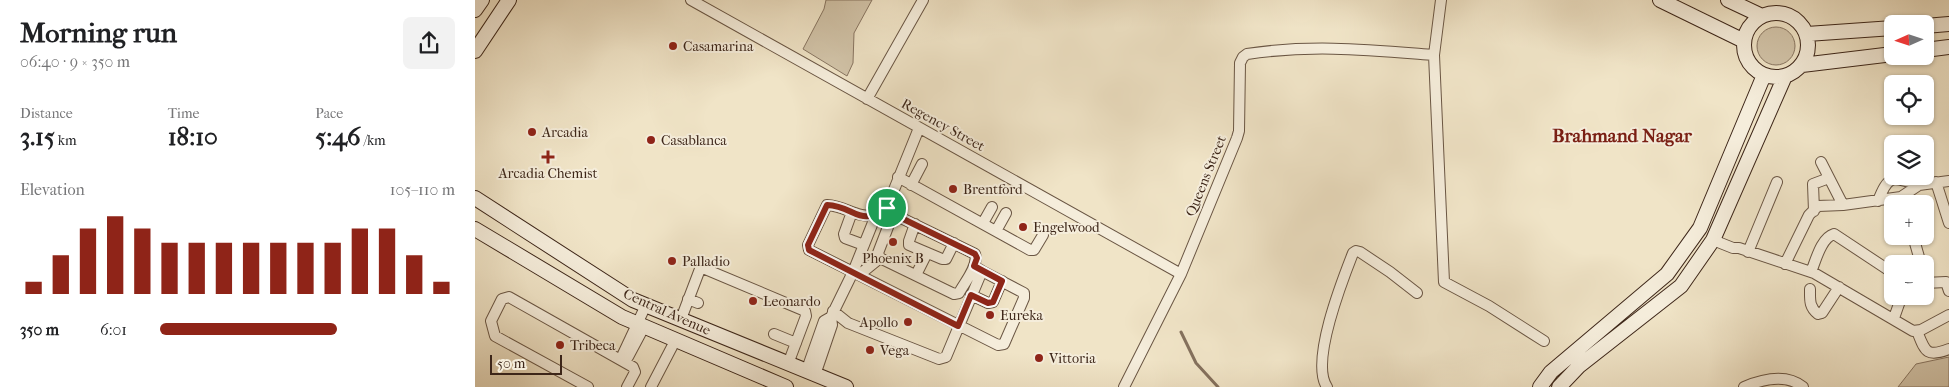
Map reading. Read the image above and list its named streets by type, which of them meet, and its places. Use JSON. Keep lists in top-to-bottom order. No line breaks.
{"streets":{"street":["Regency Street","Queens Street","Central Avenue"]},"crossings":[["Regency Street","Queens Street"]],"districts":["Brahmand Nagar"],"places":{"other":["Casamarina","Arcadia","Casablanca","Brentford","Engelwood","Phoenix B","Palladio","Leonardo","Eureka","Apollo","Tribeca","Vega","Vittoria"],"health":["Arcadia Chemist"]},"scale_bar":"50 m","north":"left","page":{"heading":["Morning run","06:40 · 9 × 350 m"],"map_buttons":["+","−"],"stats":[["Distance","3.15 km"],["Time","18:10"],["Pace","5:46 /km"]],"chart":["Elevation","105–110 m"],"list":[{"name":"350 m","note":"6:01"}],"scale":"50 m"}}
